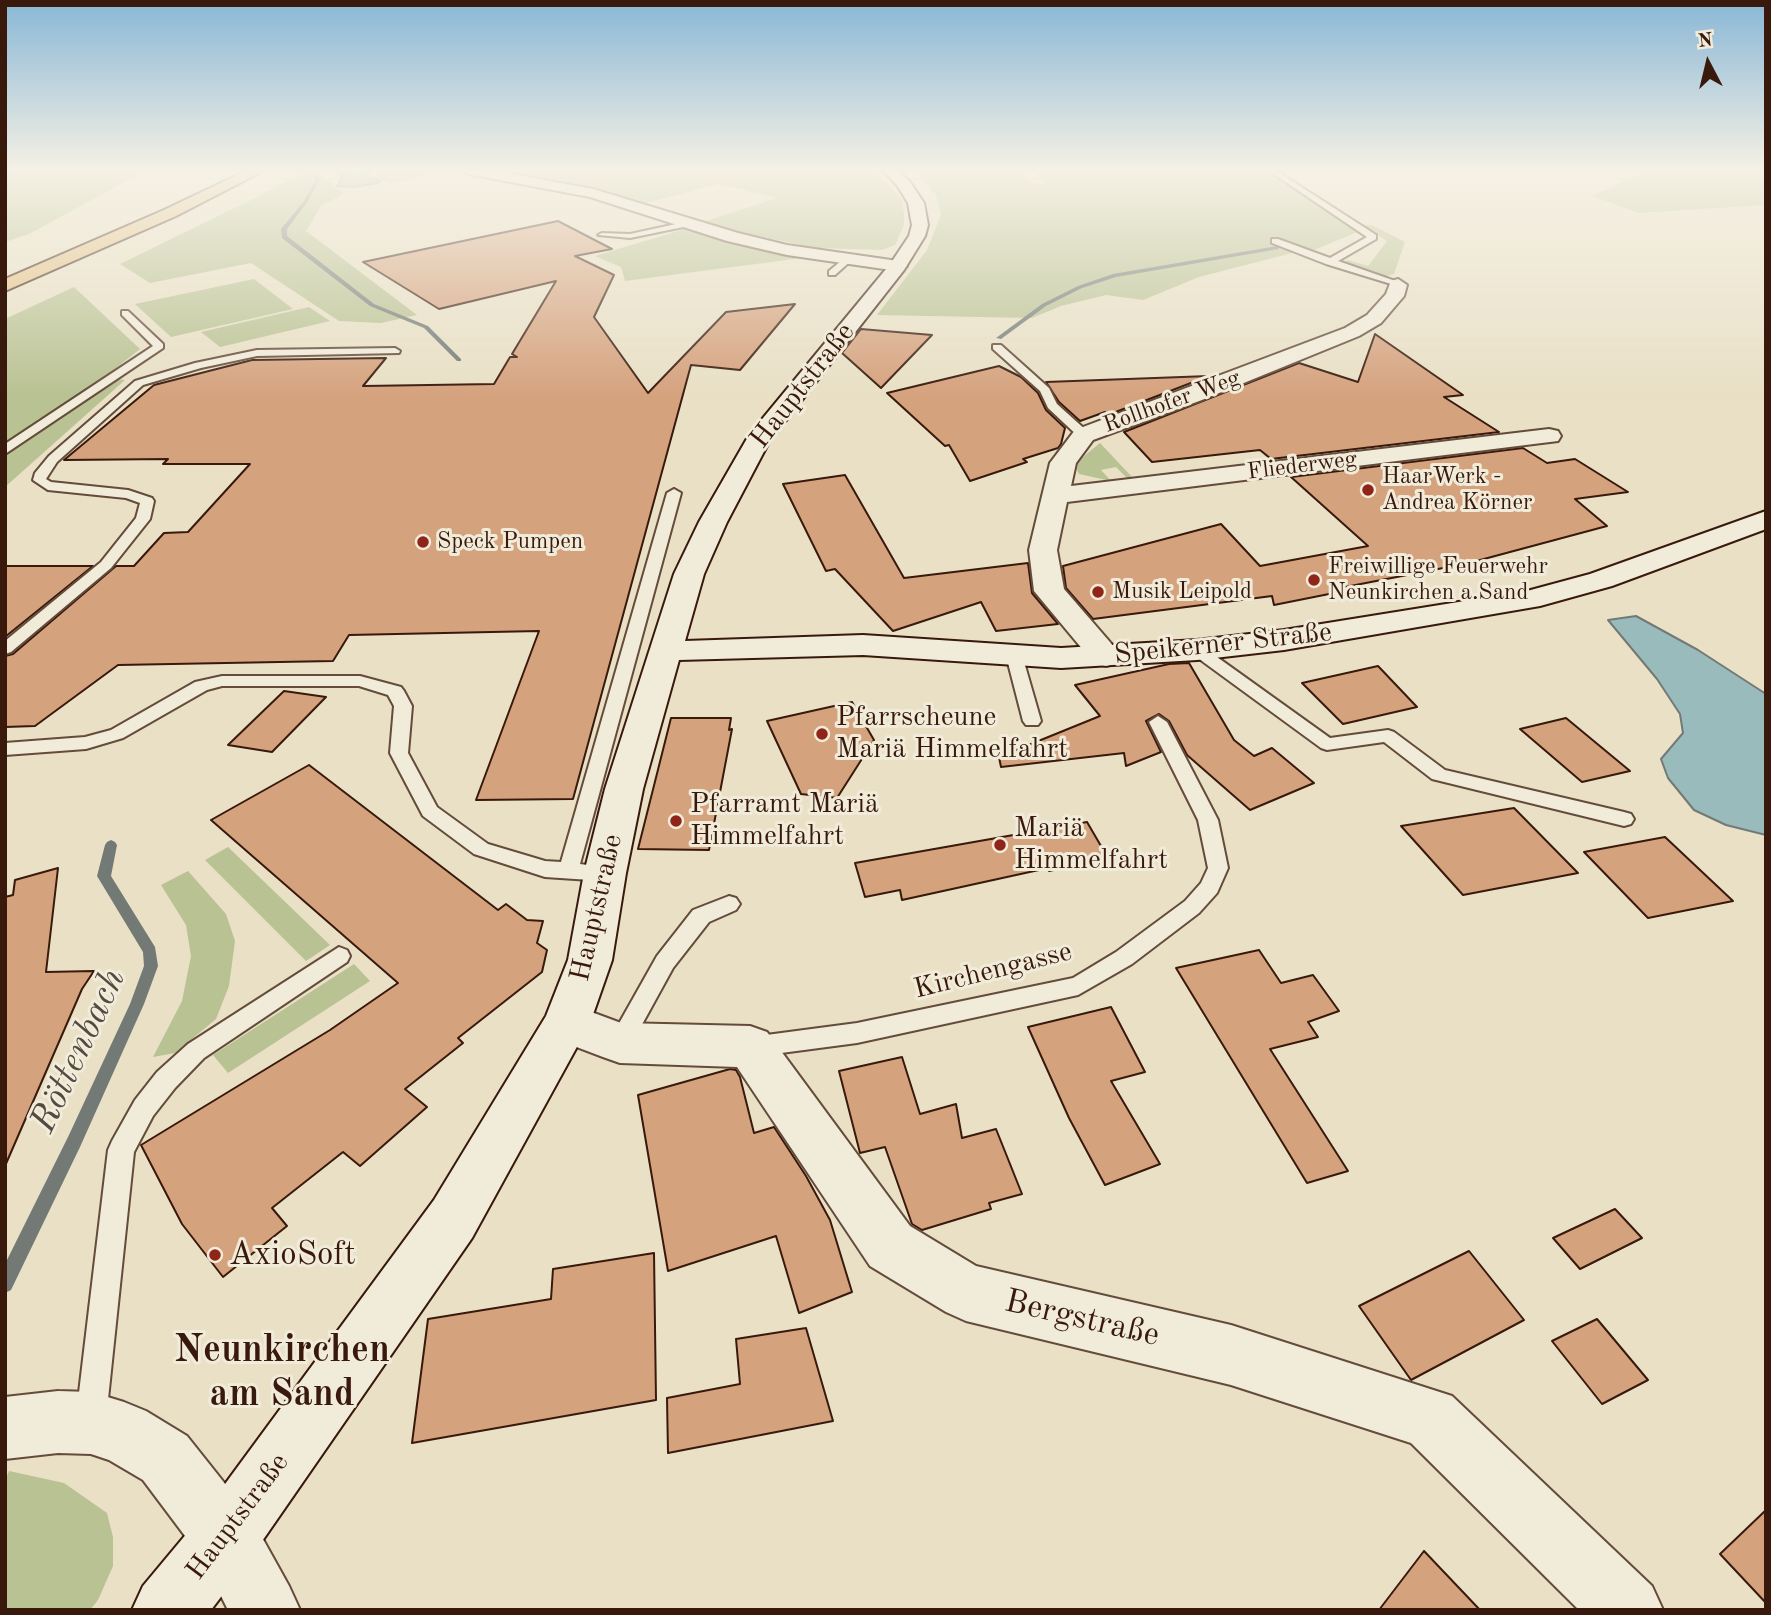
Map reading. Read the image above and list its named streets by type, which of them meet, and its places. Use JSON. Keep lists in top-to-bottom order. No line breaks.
{"streets":{"street":["Hauptstraße","Rollhofer Weg","Fliederweg","Speikerner Straße","Bergstraße"],"lane":["Kirchengasse"]},"crossings":[["Hauptstraße","Speikerner Straße"],["Rollhofer Weg","Fliederweg"],["Rollhofer Weg","Speikerner Straße"],["Kirchengasse","Bergstraße"]],"districts":["Neunkirchen am Sand"],"water":["Röttenbach"],"places":["HaarWerk - Andrea Körner","Speck Pumpen","Freiwillige Feuerwehr Neunkirchen a.Sand","Musik Leipold","Pfarrscheune Mariä Himmelfahrt","Pfarramt Mariä Himmelfahrt","Mariä Himmelfahrt","AxioSoft"],"north":"top"}
